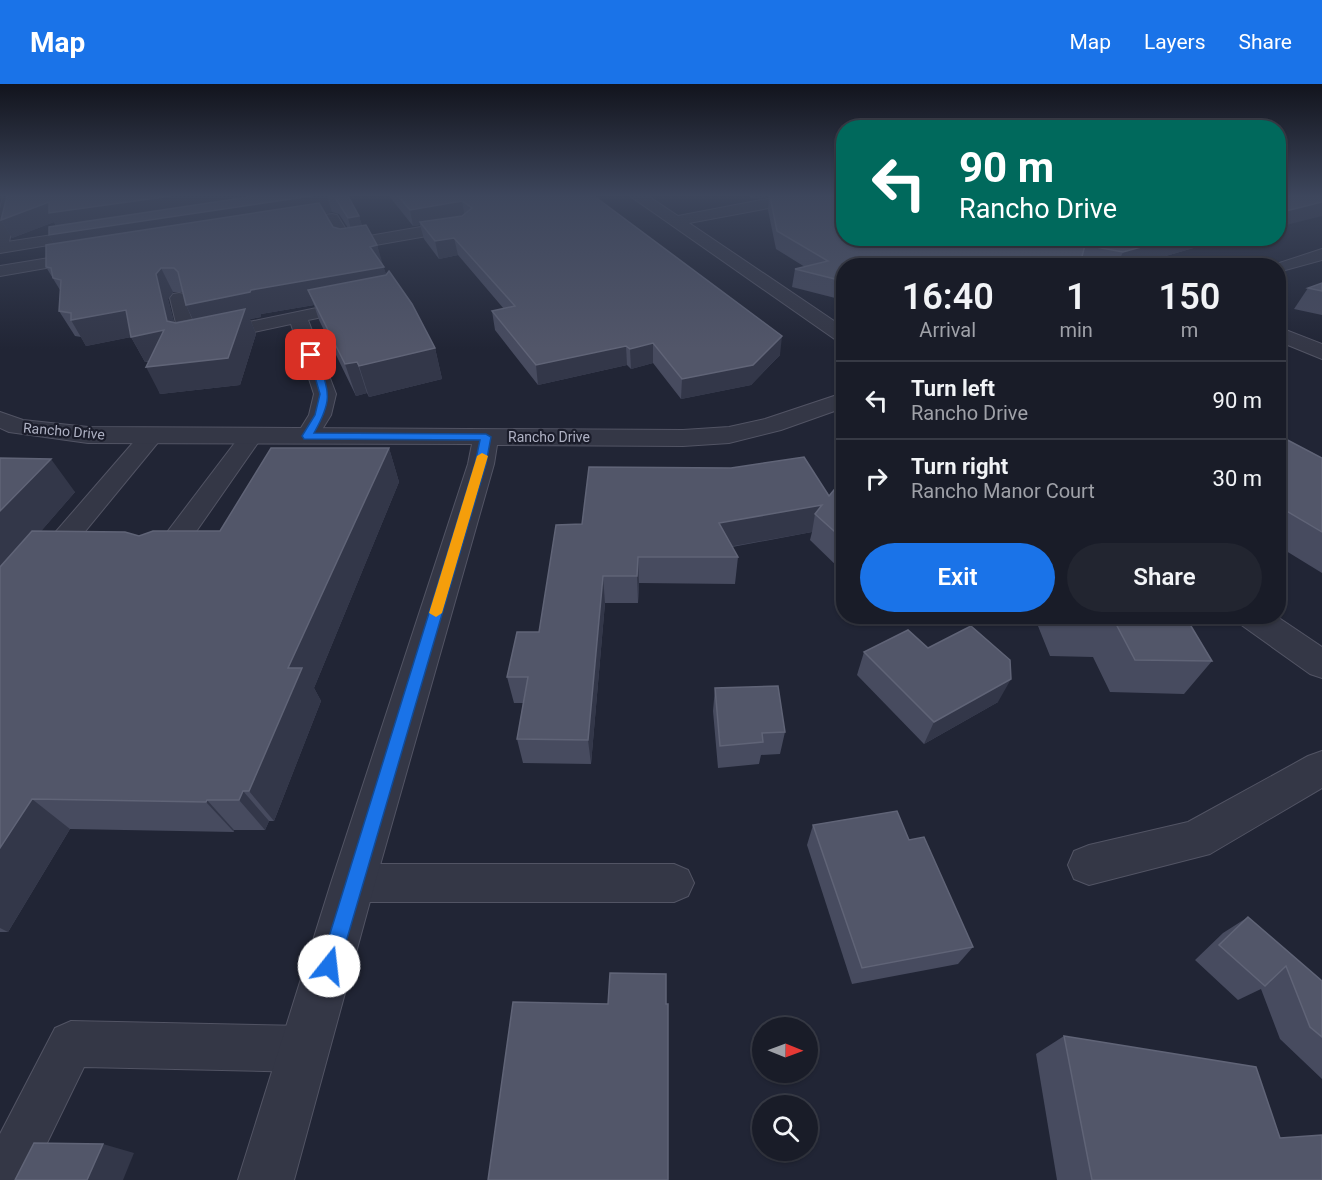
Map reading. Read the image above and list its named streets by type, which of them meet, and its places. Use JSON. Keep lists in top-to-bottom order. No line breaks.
{"streets":{"street":["Rancho Drive"]},"north":"right","page":{"header":"Map","nav":["Map","Layers","Share"],"turn":["90 m","Rancho Drive"],"eta":["16:40","Arrival","1","min","150","m"],"list":[{"name":"Turn left","note":"Rancho Drive","value":"90 m"},{"name":"Turn right","note":"Rancho Manor Court","value":"30 m"}],"buttons":["Exit","Share"]}}
